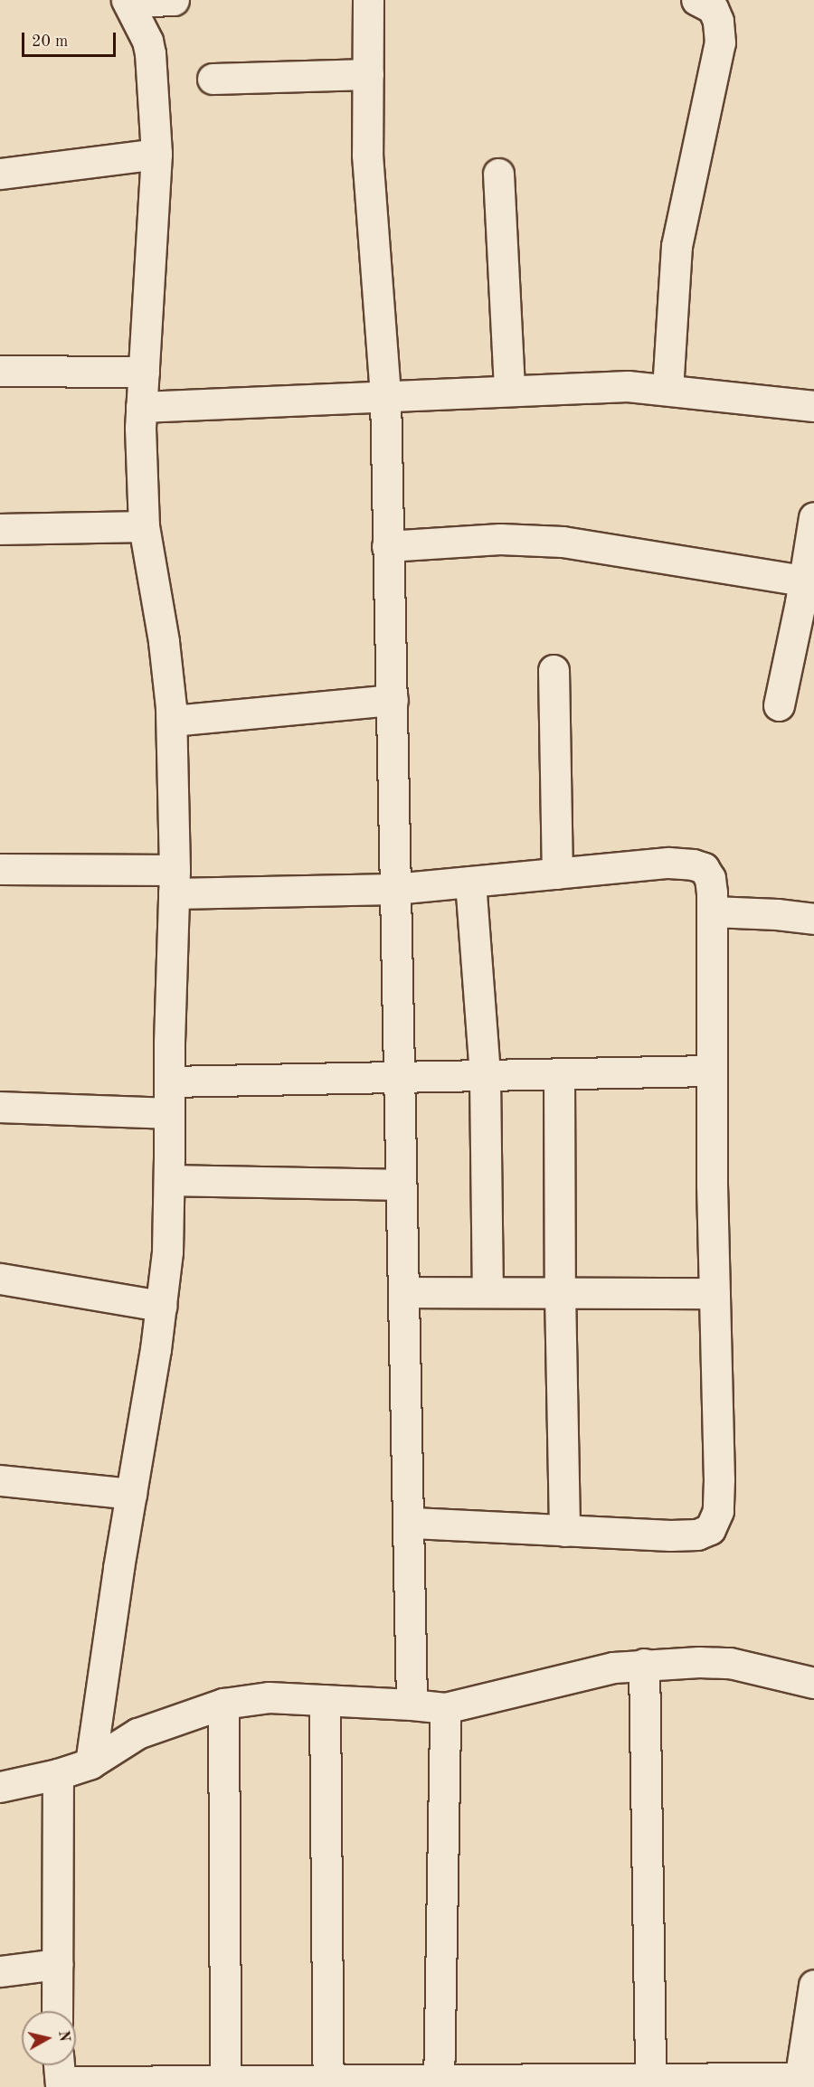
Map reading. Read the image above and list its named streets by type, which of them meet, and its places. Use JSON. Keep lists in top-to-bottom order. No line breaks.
{"scale_bar":"20 m","north":"right"}
